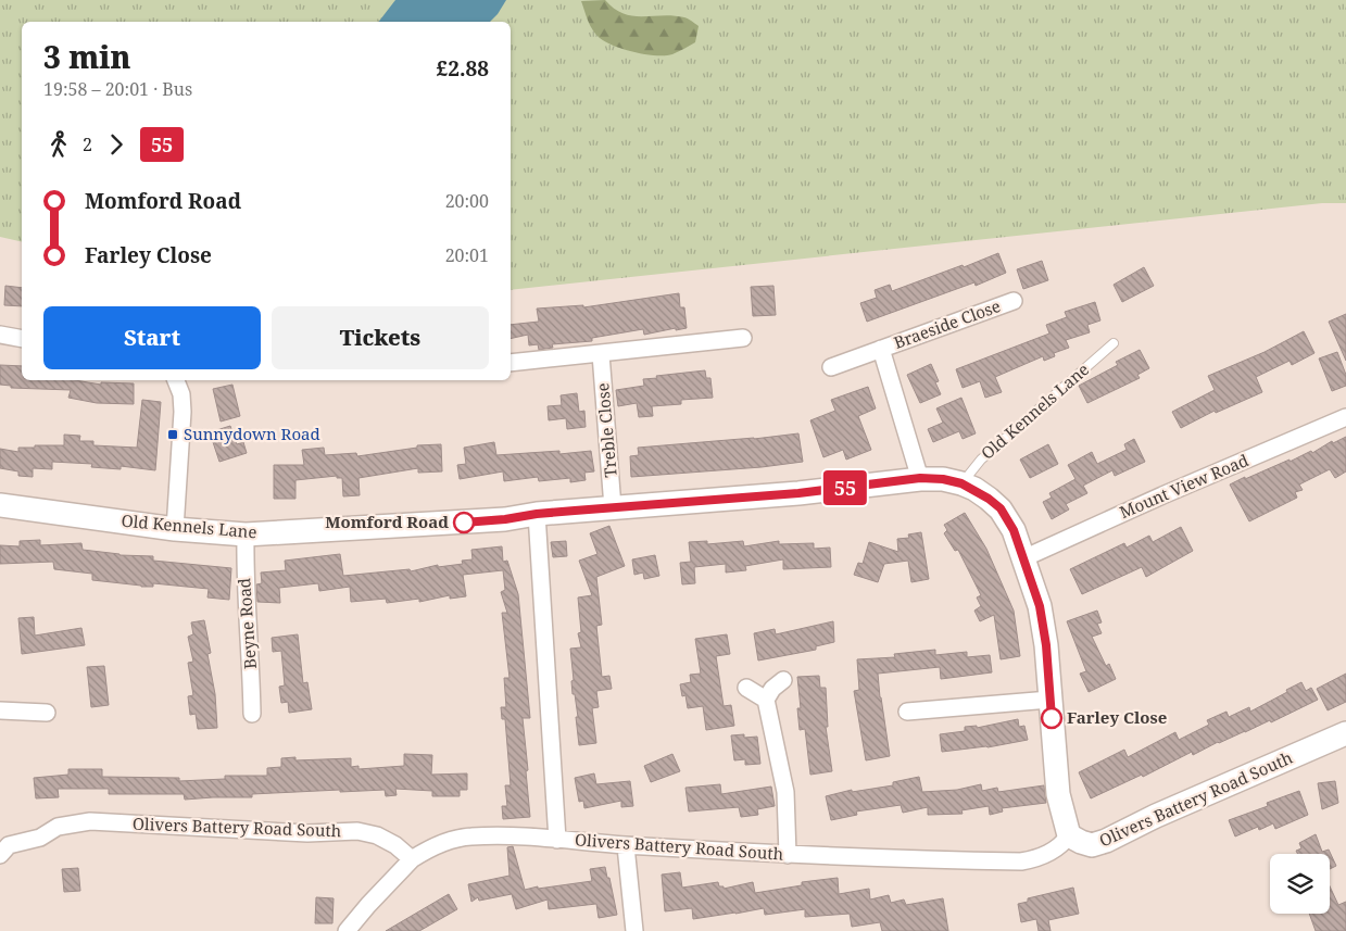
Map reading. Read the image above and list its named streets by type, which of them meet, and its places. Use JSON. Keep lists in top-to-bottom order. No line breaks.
{"streets":{"street":["Braeside Close","Old Kennels Lane","Treble Close","Mount View Road","Beyne Road","Olivers Battery Road South"]},"crossings":[["Braeside Close","Old Kennels Lane"],["Old Kennels Lane","Treble Close"],["Old Kennels Lane","Mount View Road"],["Old Kennels Lane","Beyne Road"],["Old Kennels Lane","Olivers Battery Road South"]],"places":{"transit":["Sunnydown Road"],"other":["Momford Road","Farley Close"]},"lines":["bus line 55"],"page":{"on_map":"55","heading":["3 min","19:58 – 20:01 · Bus","£2.88"],"legs":["2","55"],"list":[{"name":"Momford Road","value":"20:00"},{"name":"Farley Close","value":"20:01"}],"buttons":["Start","Tickets"]}}
